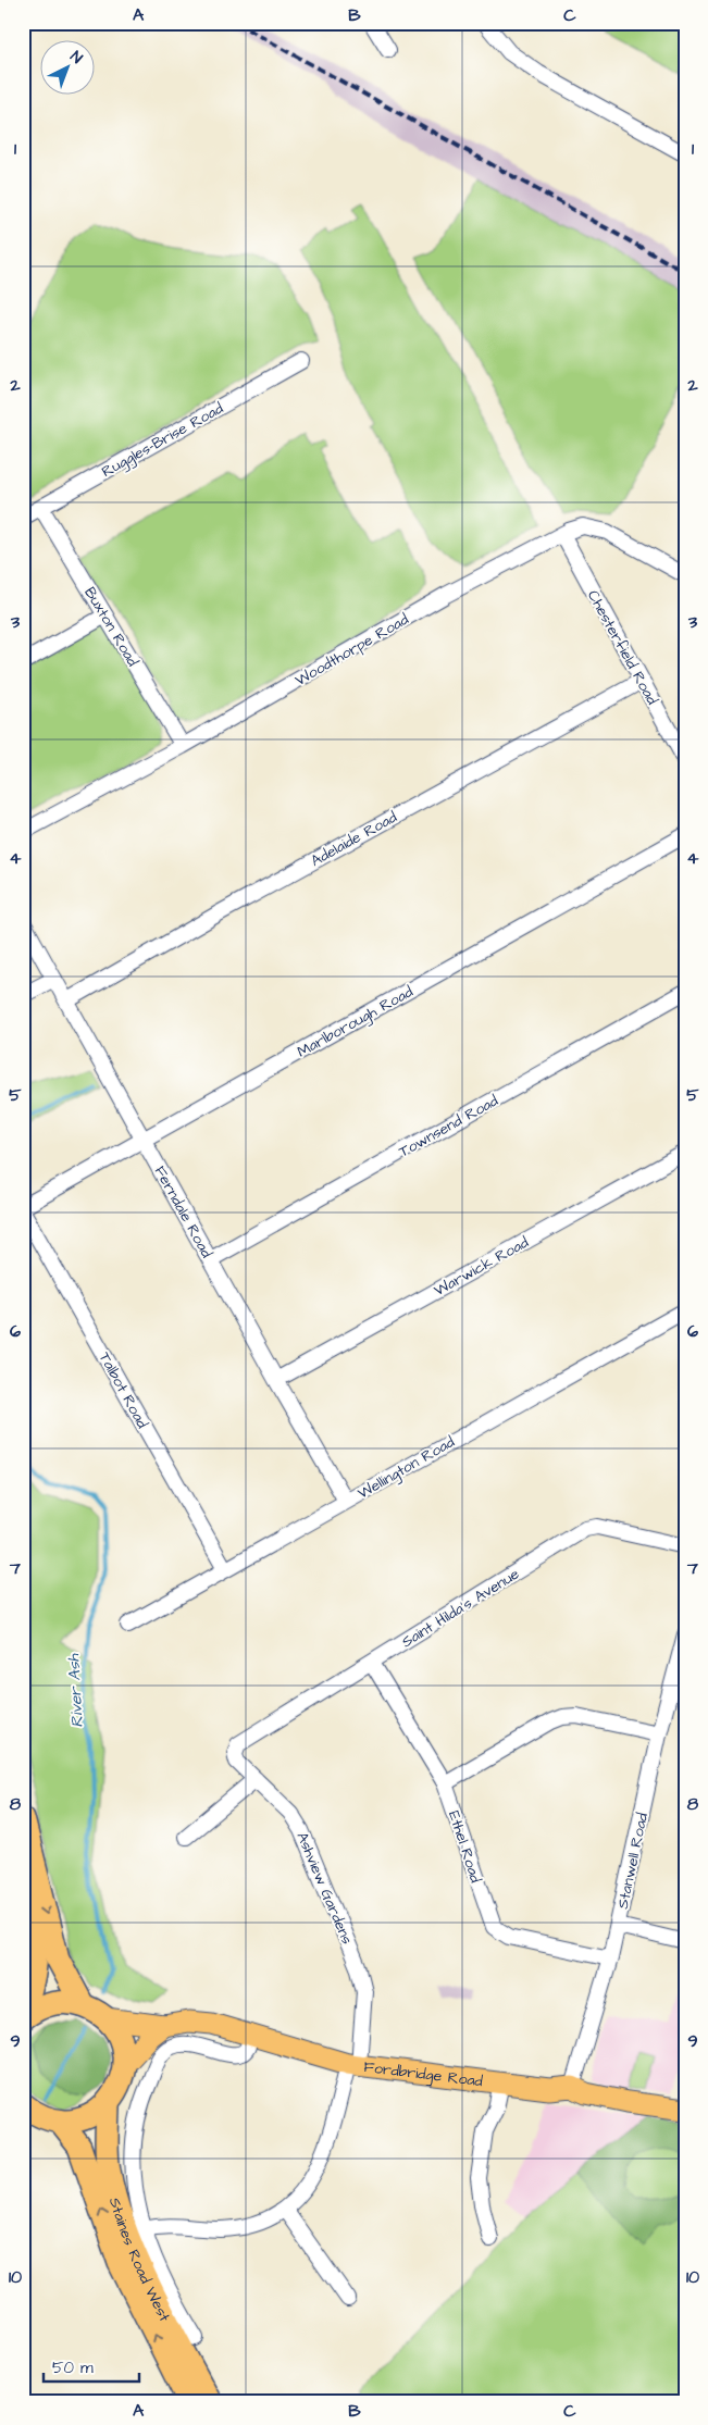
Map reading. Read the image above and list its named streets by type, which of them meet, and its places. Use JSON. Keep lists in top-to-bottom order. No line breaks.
{"streets":{"highway":["Staines Road West"],"main road":["Fordbridge Road"],"street":["Ruggles-Brise Road","Buxton Road","Chesterfield Road","Woodthorpe Road","Adelaide Road","Marlborough Road","Townsend Road","Ferndale Road","Warwick Road","Talbot Road","Wellington Road","Saint Hilda's Avenue","Ethel Road","Stanwell Road","Ashview Gardens"]},"crossings":[["Ruggles-Brise Road","Buxton Road"],["Buxton Road","Woodthorpe Road"],["Chesterfield Road","Woodthorpe Road"],["Chesterfield Road","Adelaide Road"],["Adelaide Road","Ferndale Road"],["Marlborough Road","Ferndale Road"],["Townsend Road","Ferndale Road"],["Ferndale Road","Warwick Road"],["Ferndale Road","Wellington Road"],["Talbot Road","Wellington Road"],["Saint Hilda's Avenue","Ethel Road"],["Saint Hilda's Avenue","Ashview Gardens"],["Ethel Road","Stanwell Road"],["Stanwell Road","Fordbridge Road"],["Ashview Gardens","Fordbridge Road"]],"water":["River Ash"],"scale_bar":"50 m","north":"top right","grid":{"columns":["A","B","C"],"rows":["1","2","3","4","5","6","7","8","9","10"]}}
